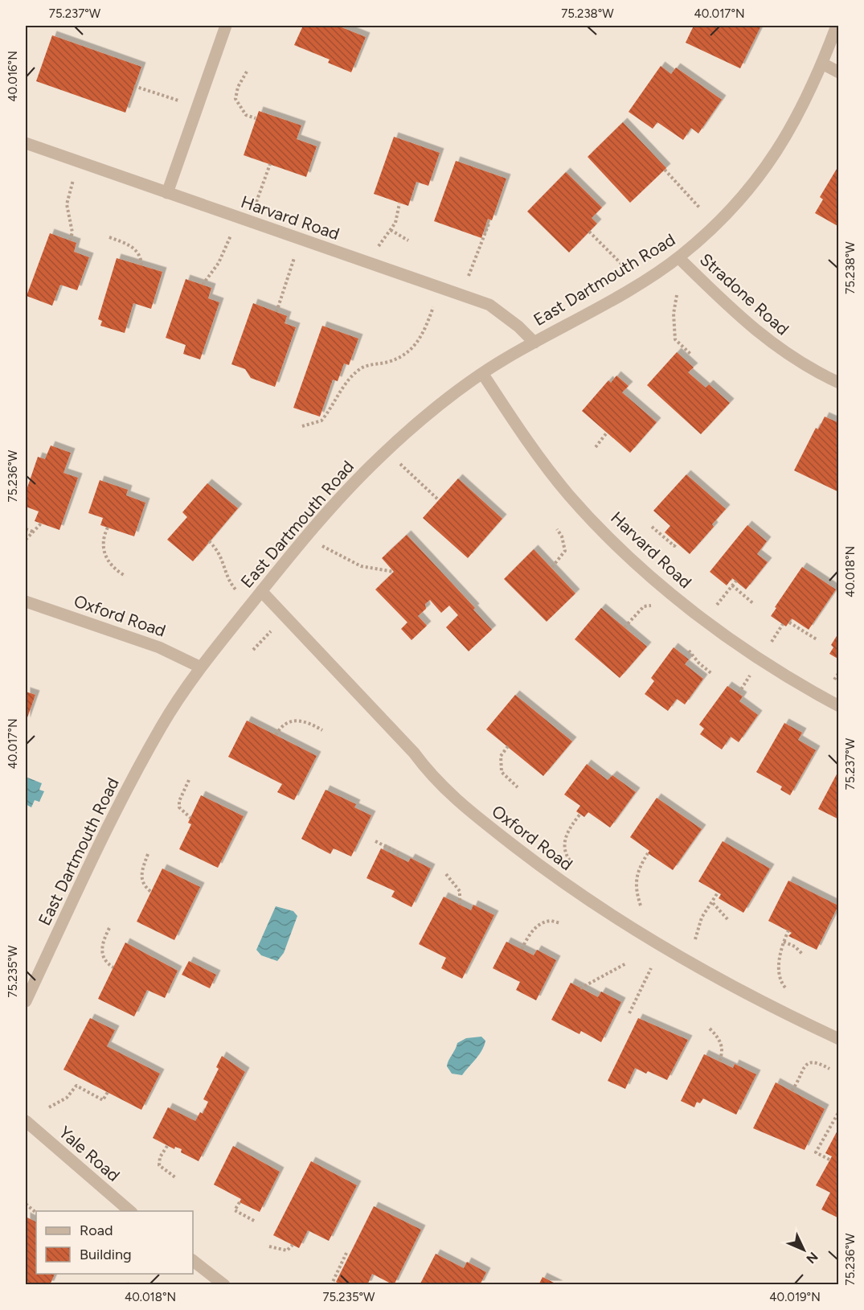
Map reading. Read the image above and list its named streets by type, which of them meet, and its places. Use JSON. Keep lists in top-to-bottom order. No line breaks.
{"streets":{"street":["Harvard Road","East Dartmouth Road","Stradone Road","Oxford Road","Yale Road"]},"crossings":[["Harvard Road","East Dartmouth Road"],["East Dartmouth Road","Stradone Road"],["East Dartmouth Road","Oxford Road"]],"legend":["Road","Building"],"north":"bottom right","coordinates":["75.237°W","75.238°W","40.017°N","40.016°N","75.236°W","40.018°N","75.235°W","40.019°N"]}
